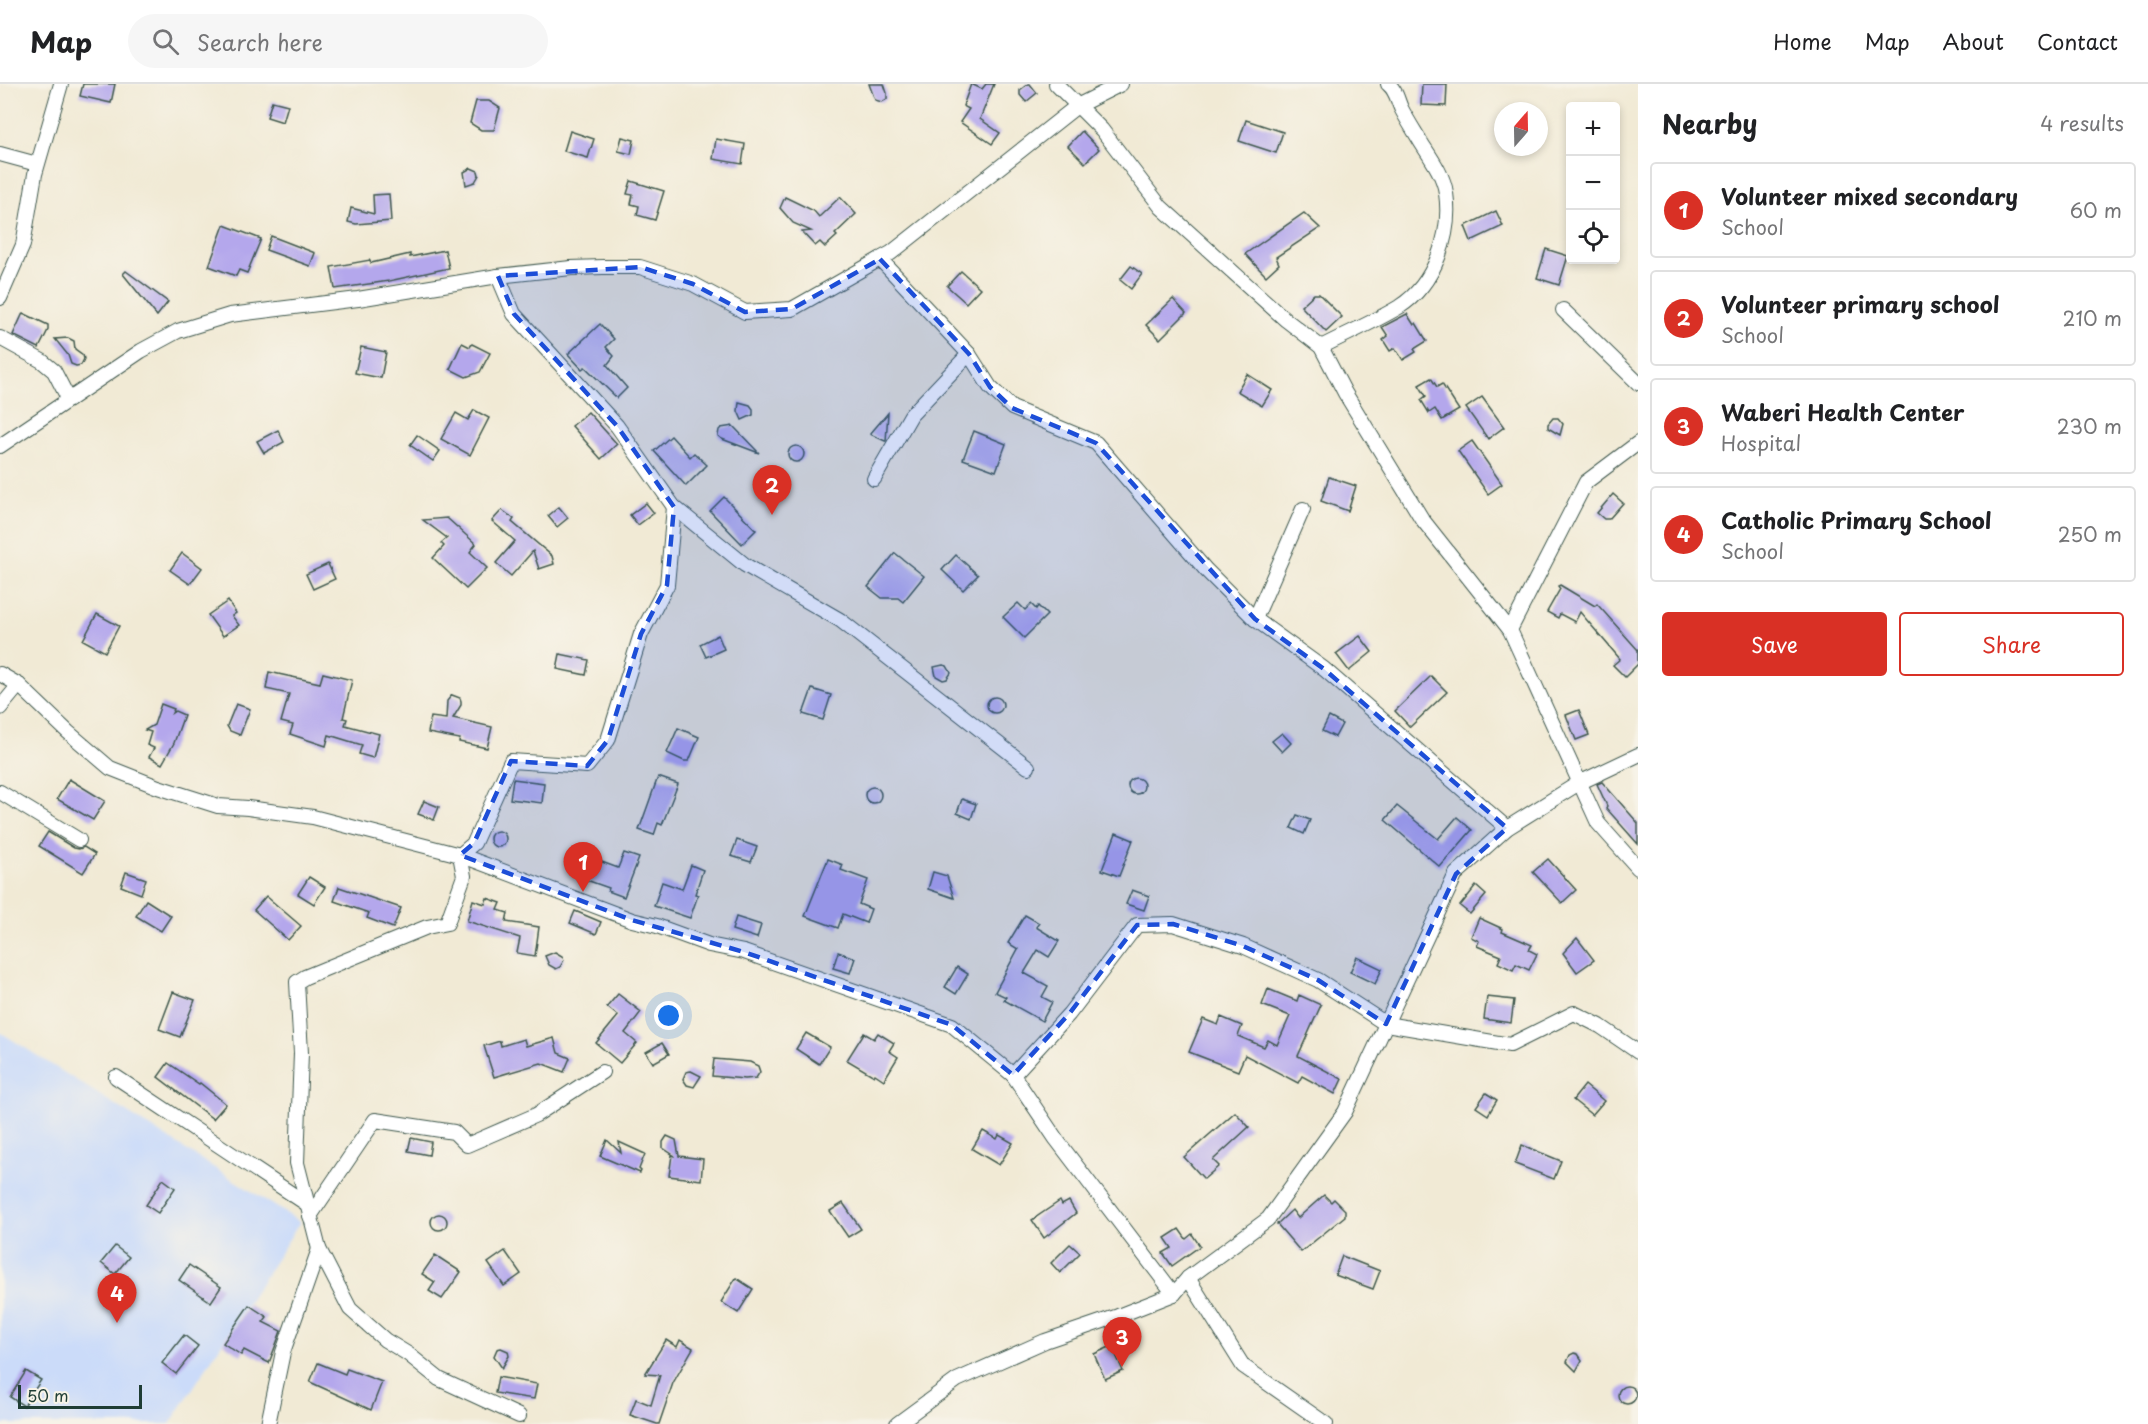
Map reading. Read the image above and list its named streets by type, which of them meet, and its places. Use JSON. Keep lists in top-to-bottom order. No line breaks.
{"scale_bar":"50 m","north":"top","page":{"header":"Map","search":"Search here","nav":["Home","Map","About","Contact"],"heading":["Nearby","4 results"],"map_buttons":["+","−"],"list":[{"mark":"1","name":"Volunteer mixed secondary","note":"School","value":"60 m"},{"mark":"2","name":"Volunteer primary school","note":"School","value":"210 m"},{"mark":"3","name":"Waberi Health Center","note":"Hospital","value":"230 m"},{"mark":"4","name":"Catholic Primary School","note":"School","value":"250 m"}],"pins":["2","1","4","3"],"buttons":["Save","Share"],"scale":"50 m"}}
